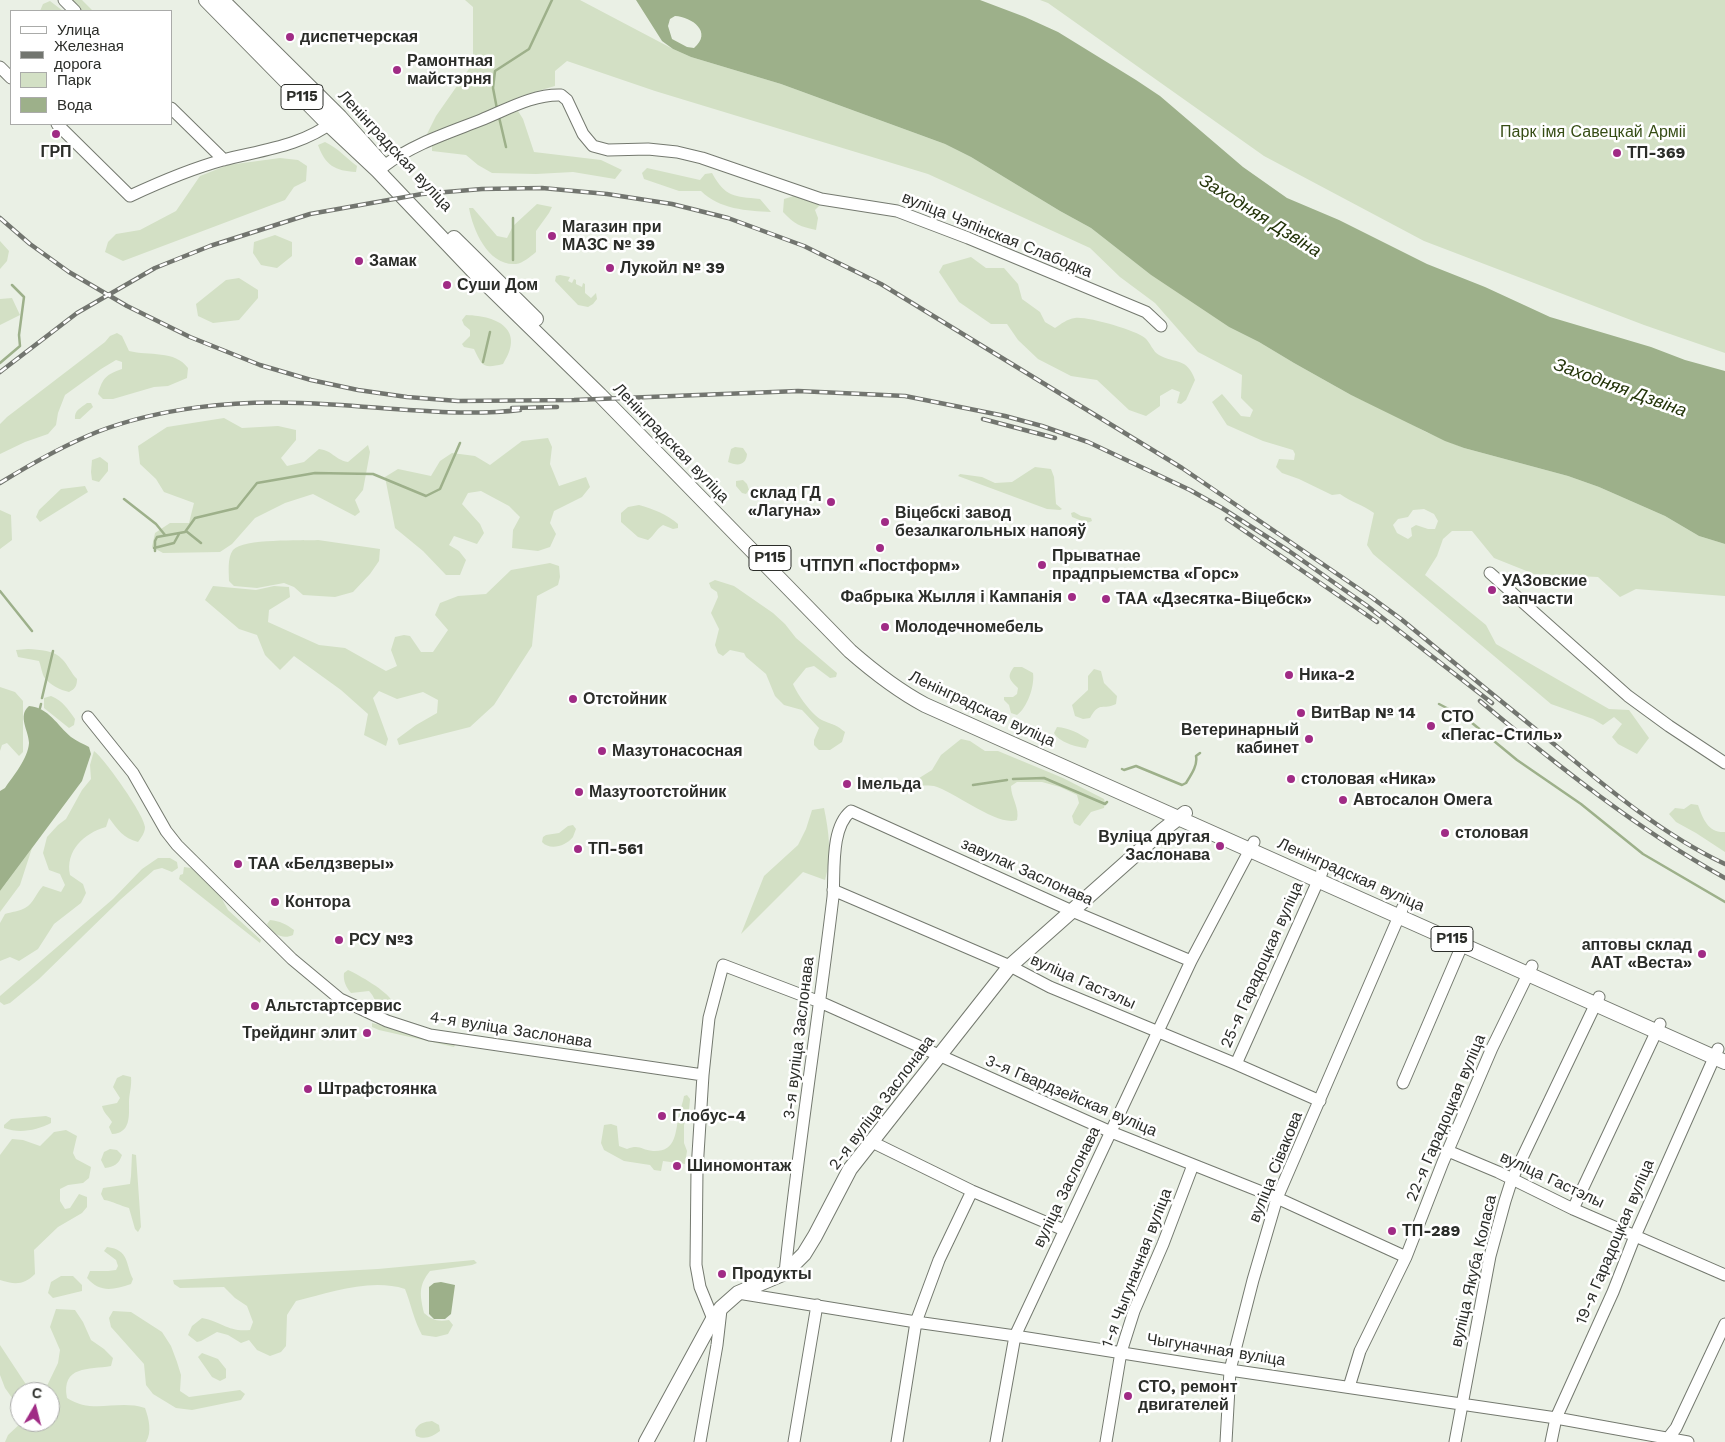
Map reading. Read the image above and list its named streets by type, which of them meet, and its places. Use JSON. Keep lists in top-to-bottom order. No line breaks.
{"streets":{"main road":["Р115","Ленінградская вуліца","2-я вуліца Заслонава"],"street":["вуліца Чэпінская Слабодка","завулак Заслонава","25-я Гарадоцкая вуліца","вуліца Гастэлы","4-я вуліца Заслонава","3-я вуліца Заслонава","3-я Гвардзейская вуліца","22-я Гарадоцкая вуліца","вуліца Сівакова","вуліца Заслонава","19-я Гарадоцкая вуліца","1-я Чыгуначная вуліца","вуліца Якуба Коласа","Чыгуначная вуліца"]},"crossings":[["Ленінградская вуліца","вуліца Чэпінская Слабодка"],["Ленінградская вуліца","25-я Гарадоцкая вуліца"],["Ленінградская вуліца","2-я вуліца Заслонава"],["Ленінградская вуліца","22-я Гарадоцкая вуліца"],["Ленінградская вуліца","вуліца Сівакова"],["Ленінградская вуліца","вуліца Заслонава"],["Ленінградская вуліца","19-я Гарадоцкая вуліца"],["Ленінградская вуліца","вуліца Якуба Коласа"],["завулак Заслонава","3-я вуліца Заслонава"],["завулак Заслонава","2-я вуліца Заслонава"],["завулак Заслонава","вуліца Заслонава"],["25-я Гарадоцкая вуліца","вуліца Гастэлы"],["вуліца Гастэлы","3-я вуліца Заслонава"],["вуліца Гастэлы","2-я вуліца Заслонава"],["вуліца Гастэлы","22-я Гарадоцкая вуліца"],["вуліца Гастэлы","вуліца Сівакова"],["вуліца Гастэлы","вуліца Заслонава"],["вуліца Гастэлы","19-я Гарадоцкая вуліца"],["вуліца Гастэлы","вуліца Якуба Коласа"],["4-я вуліца Заслонава","3-я Гвардзейская вуліца"],["3-я вуліца Заслонава","3-я Гвардзейская вуліца"],["3-я вуліца Заслонава","2-я вуліца Заслонава"],["3-я Гвардзейская вуліца","2-я вуліца Заслонава"],["3-я Гвардзейская вуліца","22-я Гарадоцкая вуліца"],["3-я Гвардзейская вуліца","вуліца Сівакова"],["3-я Гвардзейская вуліца","вуліца Заслонава"],["3-я Гвардзейская вуліца","1-я Чыгуначная вуліца"],["2-я вуліца Заслонава","Чыгуначная вуліца"],["22-я Гарадоцкая вуліца","Чыгуначная вуліца"],["вуліца Сівакова","Чыгуначная вуліца"],["вуліца Заслонава","Чыгуначная вуліца"],["19-я Гарадоцкая вуліца","Чыгуначная вуліца"],["1-я Чыгуначная вуліца","Чыгуначная вуліца"],["вуліца Якуба Коласа","Чыгуначная вуліца"]],"water":["Заходняя Дзвіна"],"parks":["Парк імя Савецкай Арміі"],"places":["диспетчерская","Рамонтная майстэрня","ГРП","ТП-369","Магазин при МАЗС № 39","Замак","Лукойл № 39","Суши Дом","склад ГД «Лагуна»","Віцебскі завод безалкагольных напояў","ЧТПУП «Постформ»","Прыватнае прадпрыемства «Горс»","УАЗовские запчасти","Фабрыка Жылля і Кампанія","ТАА «Дзесятка-Віцебск»","Молодечномебель","Ника-2","Отстойник","ВитВар № 14","СТО «Пегас-Стиль»","Ветеринарный кабинет","Мазутонасосная","столовая «Ника»","Імельда","Мазутоотстойник","Автосалон Омега","столовая","Вуліца другая Заслонава","ТП-561","ТАА «Белдзверы»","Контора","РСУ №3","аптовы склад ААТ «Веста»","Альтстартсервис","Трейдинг элит","Штрафстоянка","Глобус-4","Шиномонтаж","ТП-289","Продукты","СТО, ремонт двигателей"],"legend":["Улица","Железная дорога","Парк","Вода"],"north":"top"}
